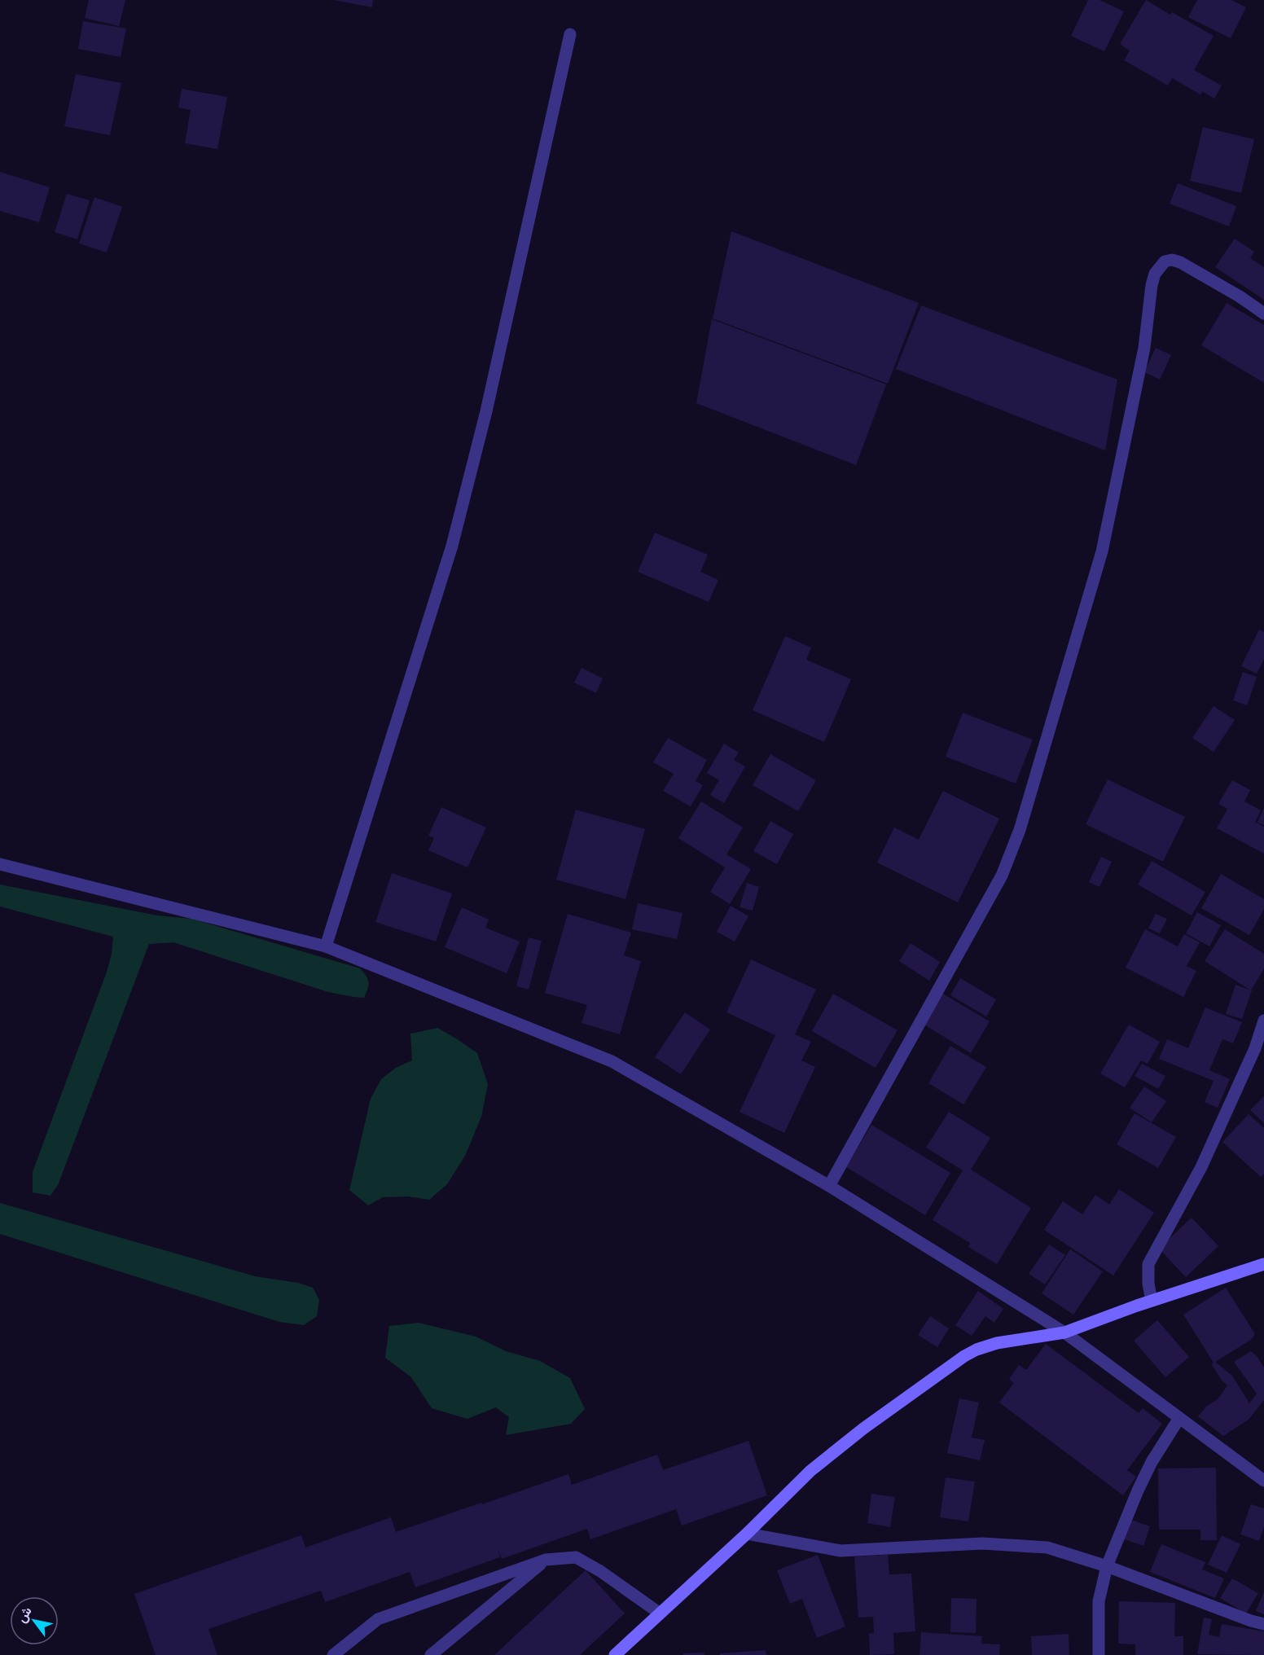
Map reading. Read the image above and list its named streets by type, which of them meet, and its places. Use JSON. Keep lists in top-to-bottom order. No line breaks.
{"north":"top left"}
